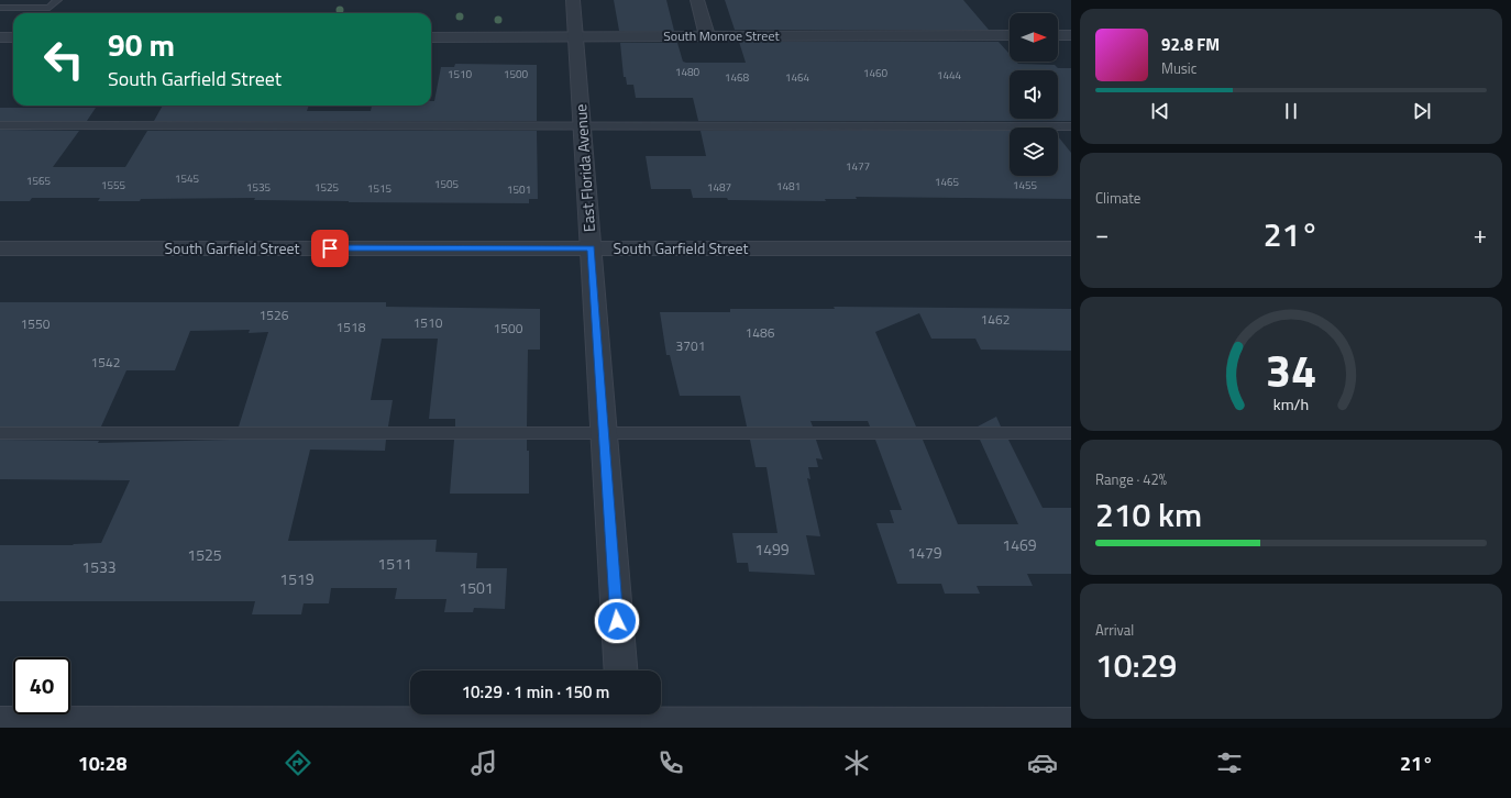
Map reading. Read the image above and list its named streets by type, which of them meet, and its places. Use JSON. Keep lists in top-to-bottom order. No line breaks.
{"streets":{"street":["South Monroe Street","East Florida Avenue","South Garfield Street"]},"crossings":[["South Monroe Street","East Florida Avenue"],["East Florida Avenue","South Garfield Street"]],"house_numbers":["1480","1460","1510","1500","1444","1468","1464","1477","1545","1565","1465","1505","1555","1455","1481","1535","1525","1487","1515","1501","1526","1462","1510","1550","1518","1500","1486","3701","1542","1469","1499","1479","1525","1511","1533","1519","1501"],"north":"right","page":{"turn":["90 m","South Garfield Street"],"song":["92.8 FM","Music"],"tile":["Climate",["Range · 42%","210 km"],["Arrival","10:29"]],"heat":["−","21°","+"],"limit":"40","trip":"10:29 · 1 min · 150 m","tabs":["10:28","21°"],"gauge":["34","km/h"]}}
